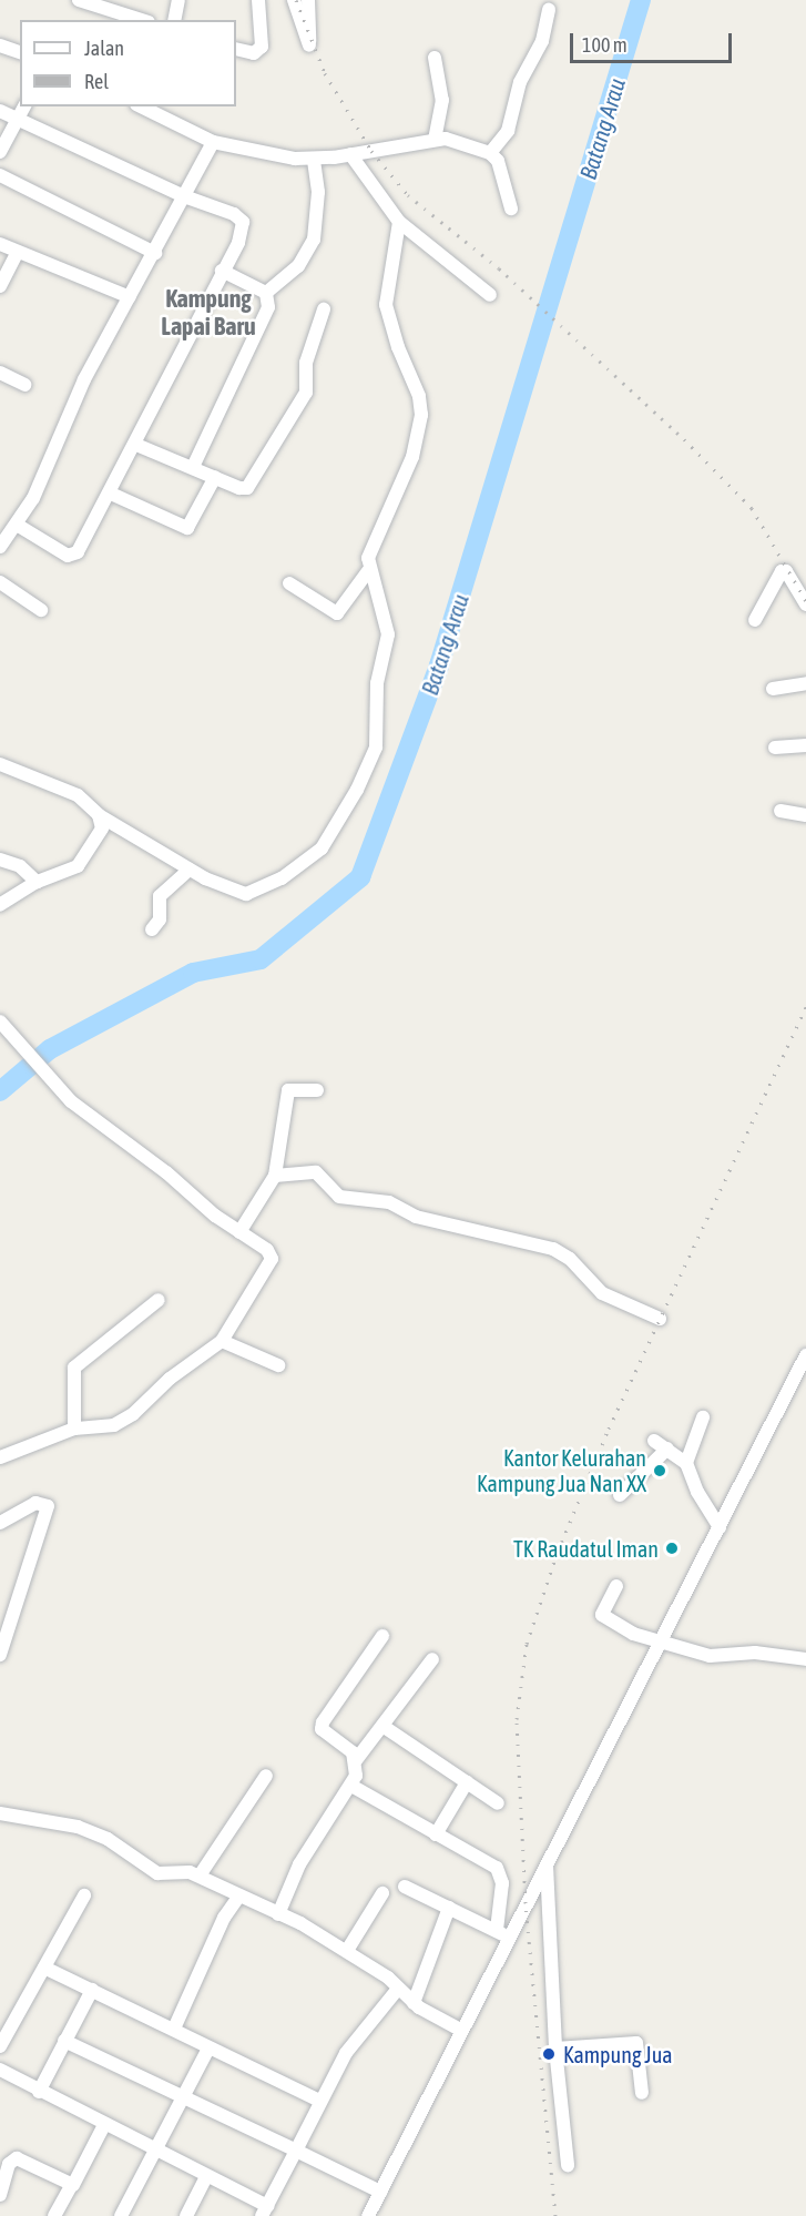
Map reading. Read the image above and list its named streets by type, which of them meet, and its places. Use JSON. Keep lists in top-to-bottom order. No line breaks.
{"districts":["Kampung Lapai Baru"],"water":["Batang Arau"],"places":["Kantor Kelurahan Kampung Jua Nan XX","TK Raudatul Iman","Kampung Jua"],"legend":["Jalan","Rel"],"scale_bar":"100 m"}
